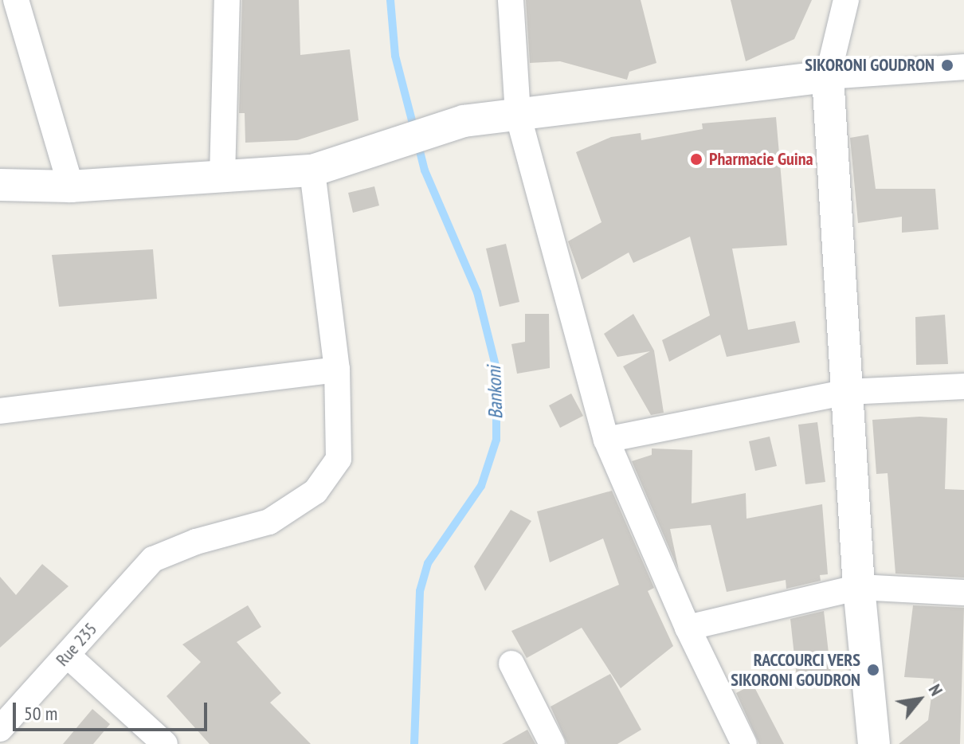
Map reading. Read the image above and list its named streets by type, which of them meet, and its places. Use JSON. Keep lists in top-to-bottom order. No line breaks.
{"streets":{"street":["Rue 235"]},"water":["Bankoni"],"places":["SIKORONI GOUDRON","Pharmacie Guina","RACCOURCI VERS SIKORONI GOUDRON"],"scale_bar":"50 m","north":"top right"}
